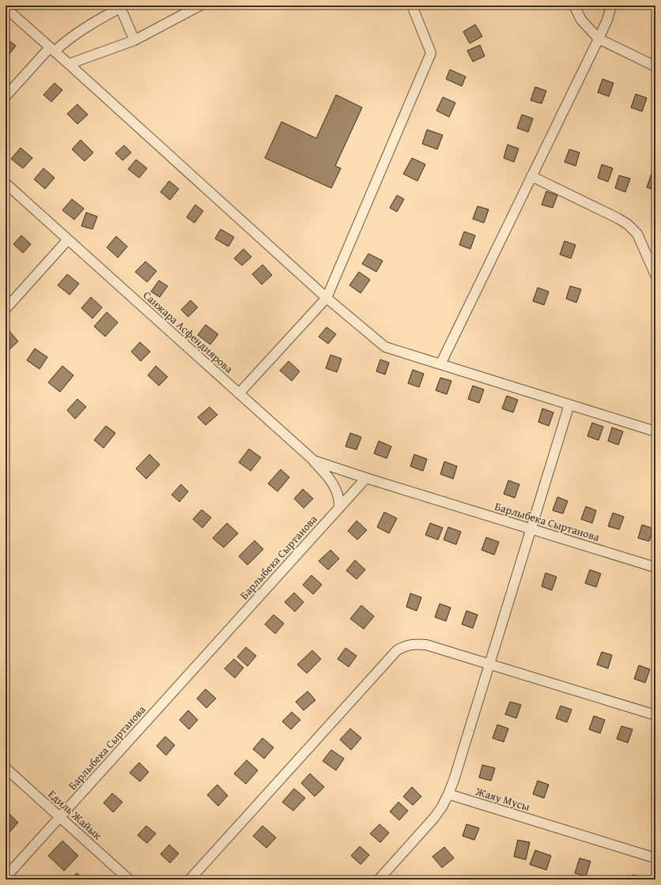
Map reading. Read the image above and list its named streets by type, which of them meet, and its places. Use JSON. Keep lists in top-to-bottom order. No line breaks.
{"streets":{"street":["Санжара Асфендиярова","Барлыбека Сыртанова","Жаяу Мусы","Едиль Жайык"]},"crossings":[["Санжара Асфендиярова","Барлыбека Сыртанова"],["Барлыбека Сыртанова","Едиль Жайык"]]}
